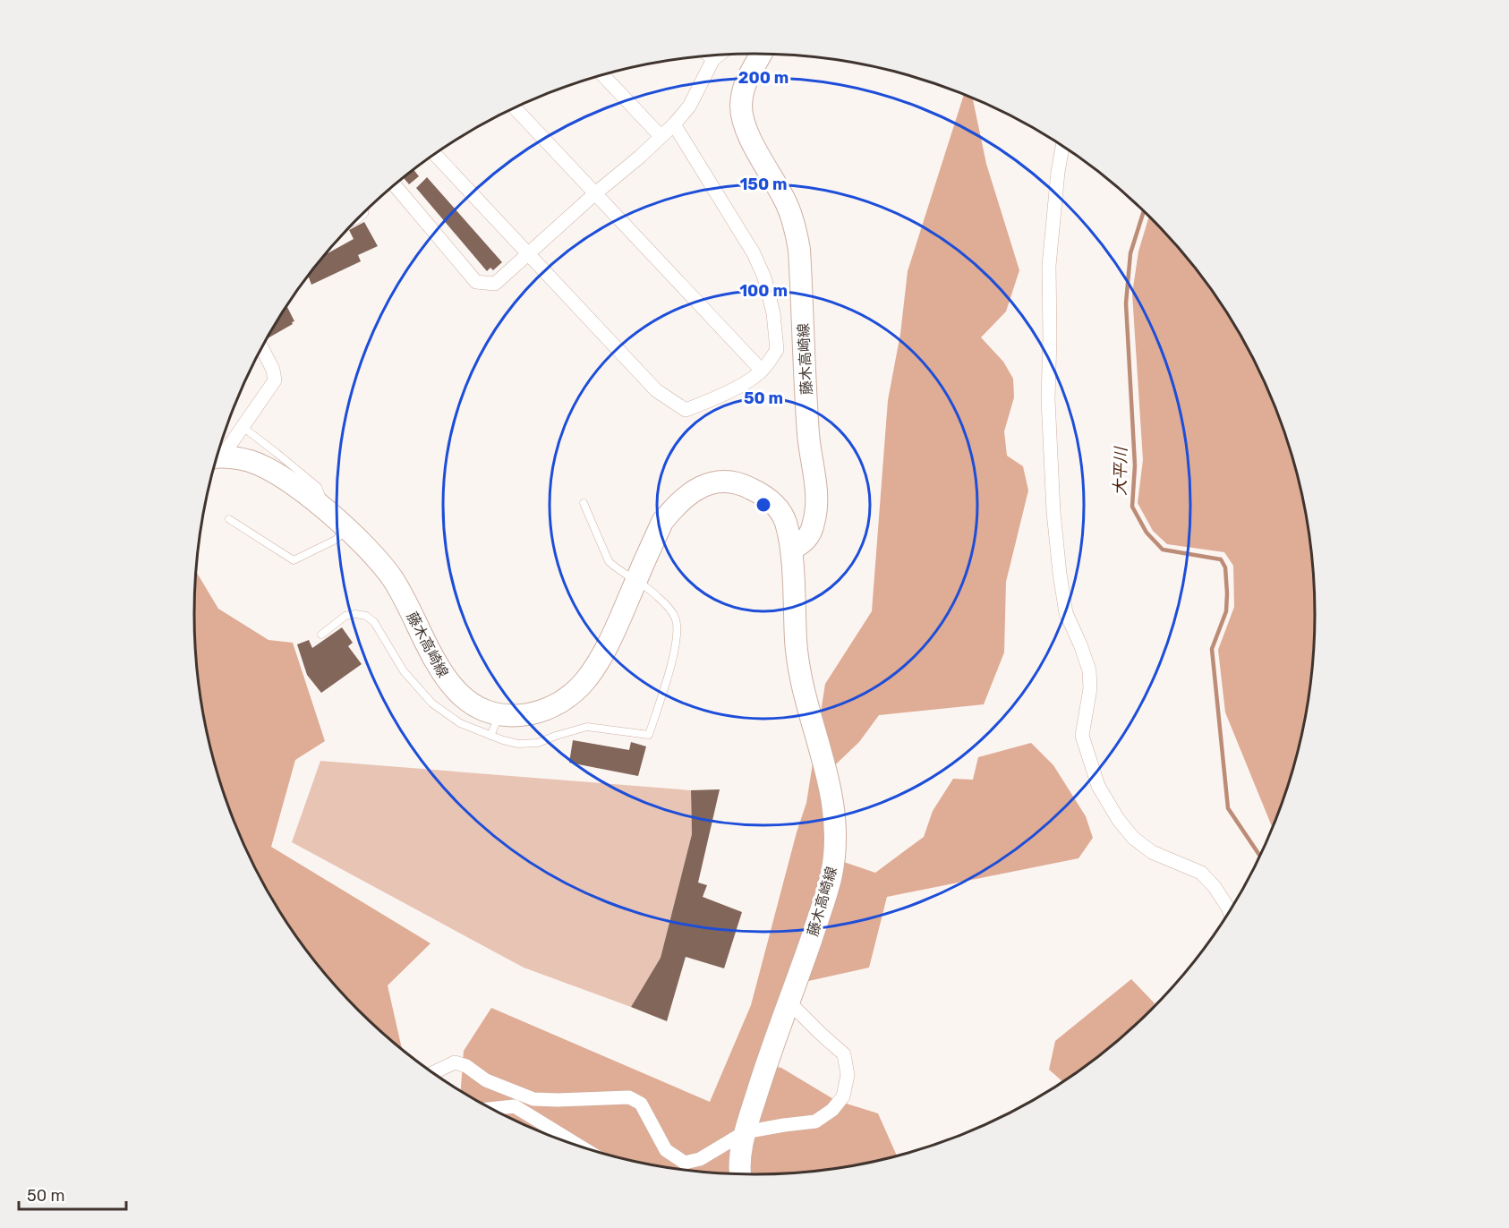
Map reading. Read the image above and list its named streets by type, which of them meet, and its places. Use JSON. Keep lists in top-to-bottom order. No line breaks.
{"streets":{"main road":["藤木高崎線"]},"water":["大平川"],"scale_bar":"50 m","rings":["200 m","150 m","100 m","50 m"]}
